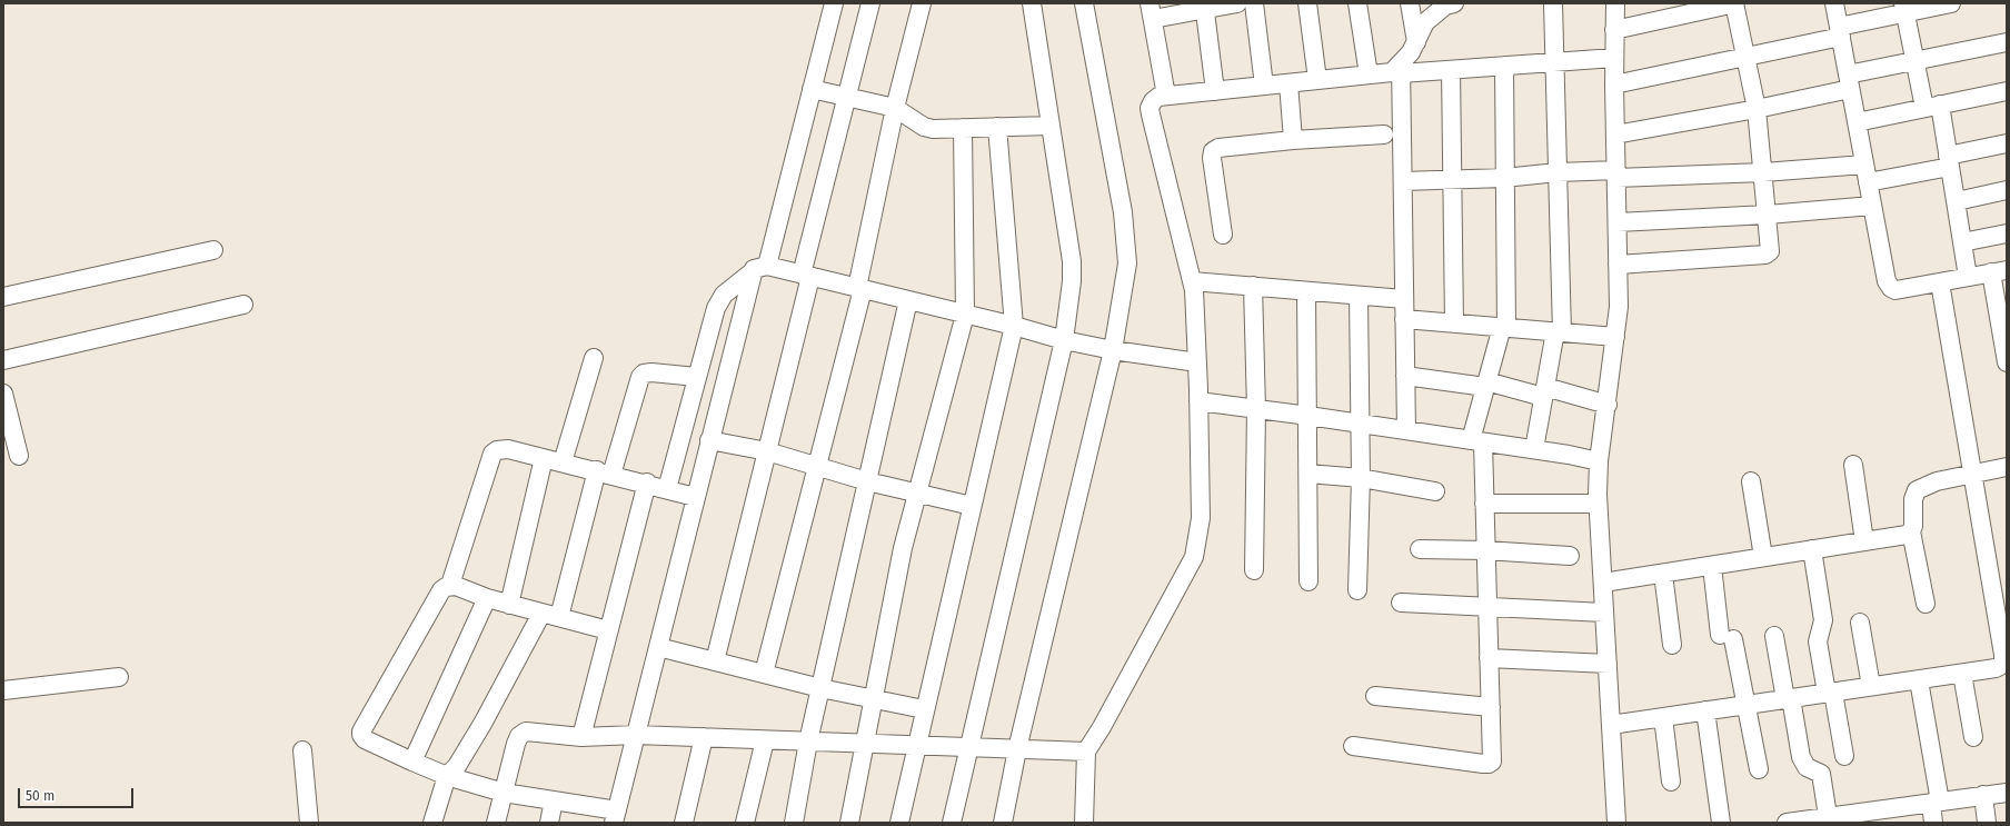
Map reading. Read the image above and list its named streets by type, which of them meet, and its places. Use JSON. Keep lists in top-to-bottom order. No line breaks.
{"scale_bar":"50 m"}
